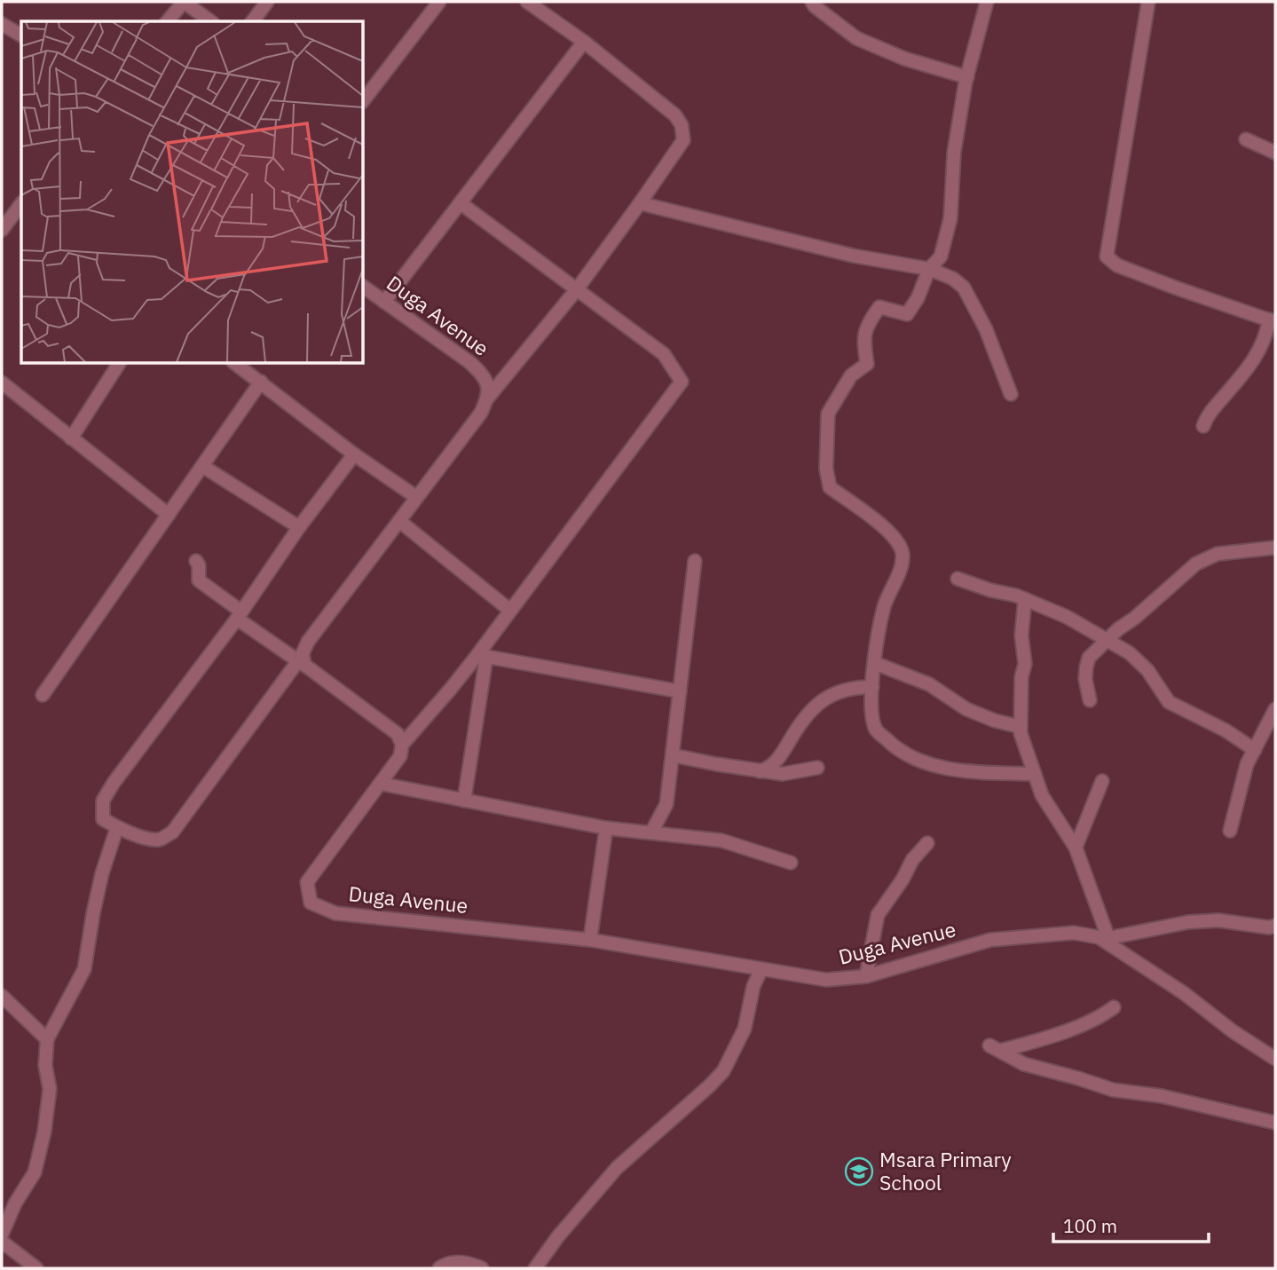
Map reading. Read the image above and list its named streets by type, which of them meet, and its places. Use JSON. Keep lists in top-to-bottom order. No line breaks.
{"streets":{"street":["Duga Avenue"]},"places":{"school or university":["Msara Primary School"]},"scale_bar":"100 m"}
